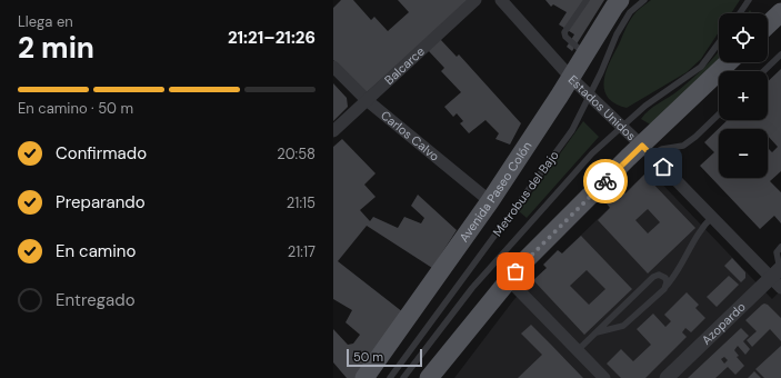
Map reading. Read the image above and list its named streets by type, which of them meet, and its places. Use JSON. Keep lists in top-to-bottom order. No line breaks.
{"streets":{"main road":["Avenida Paseo Colón"],"street":["Balcarce","Estados Unidos","Carlos Calvo","Azopardo"],"lane":["Metrobus del Bajo"]},"crossings":[["Balcarce","Carlos Calvo"],["Estados Unidos","Avenida Paseo Colón"],["Estados Unidos","Metrobus del Bajo"],["Estados Unidos","Azopardo"],["Carlos Calvo","Avenida Paseo Colón"]],"scale_bar":"50 m","page":{"heading":["2 min","Llega en","21:21–21:26"],"map_buttons":["+","−"],"bar":"En camino · 50 m","list":[["Confirmado","20:58"],["Preparando","21:15"],["En camino","21:17"],"Entregado"],"scale":"50 m"}}
